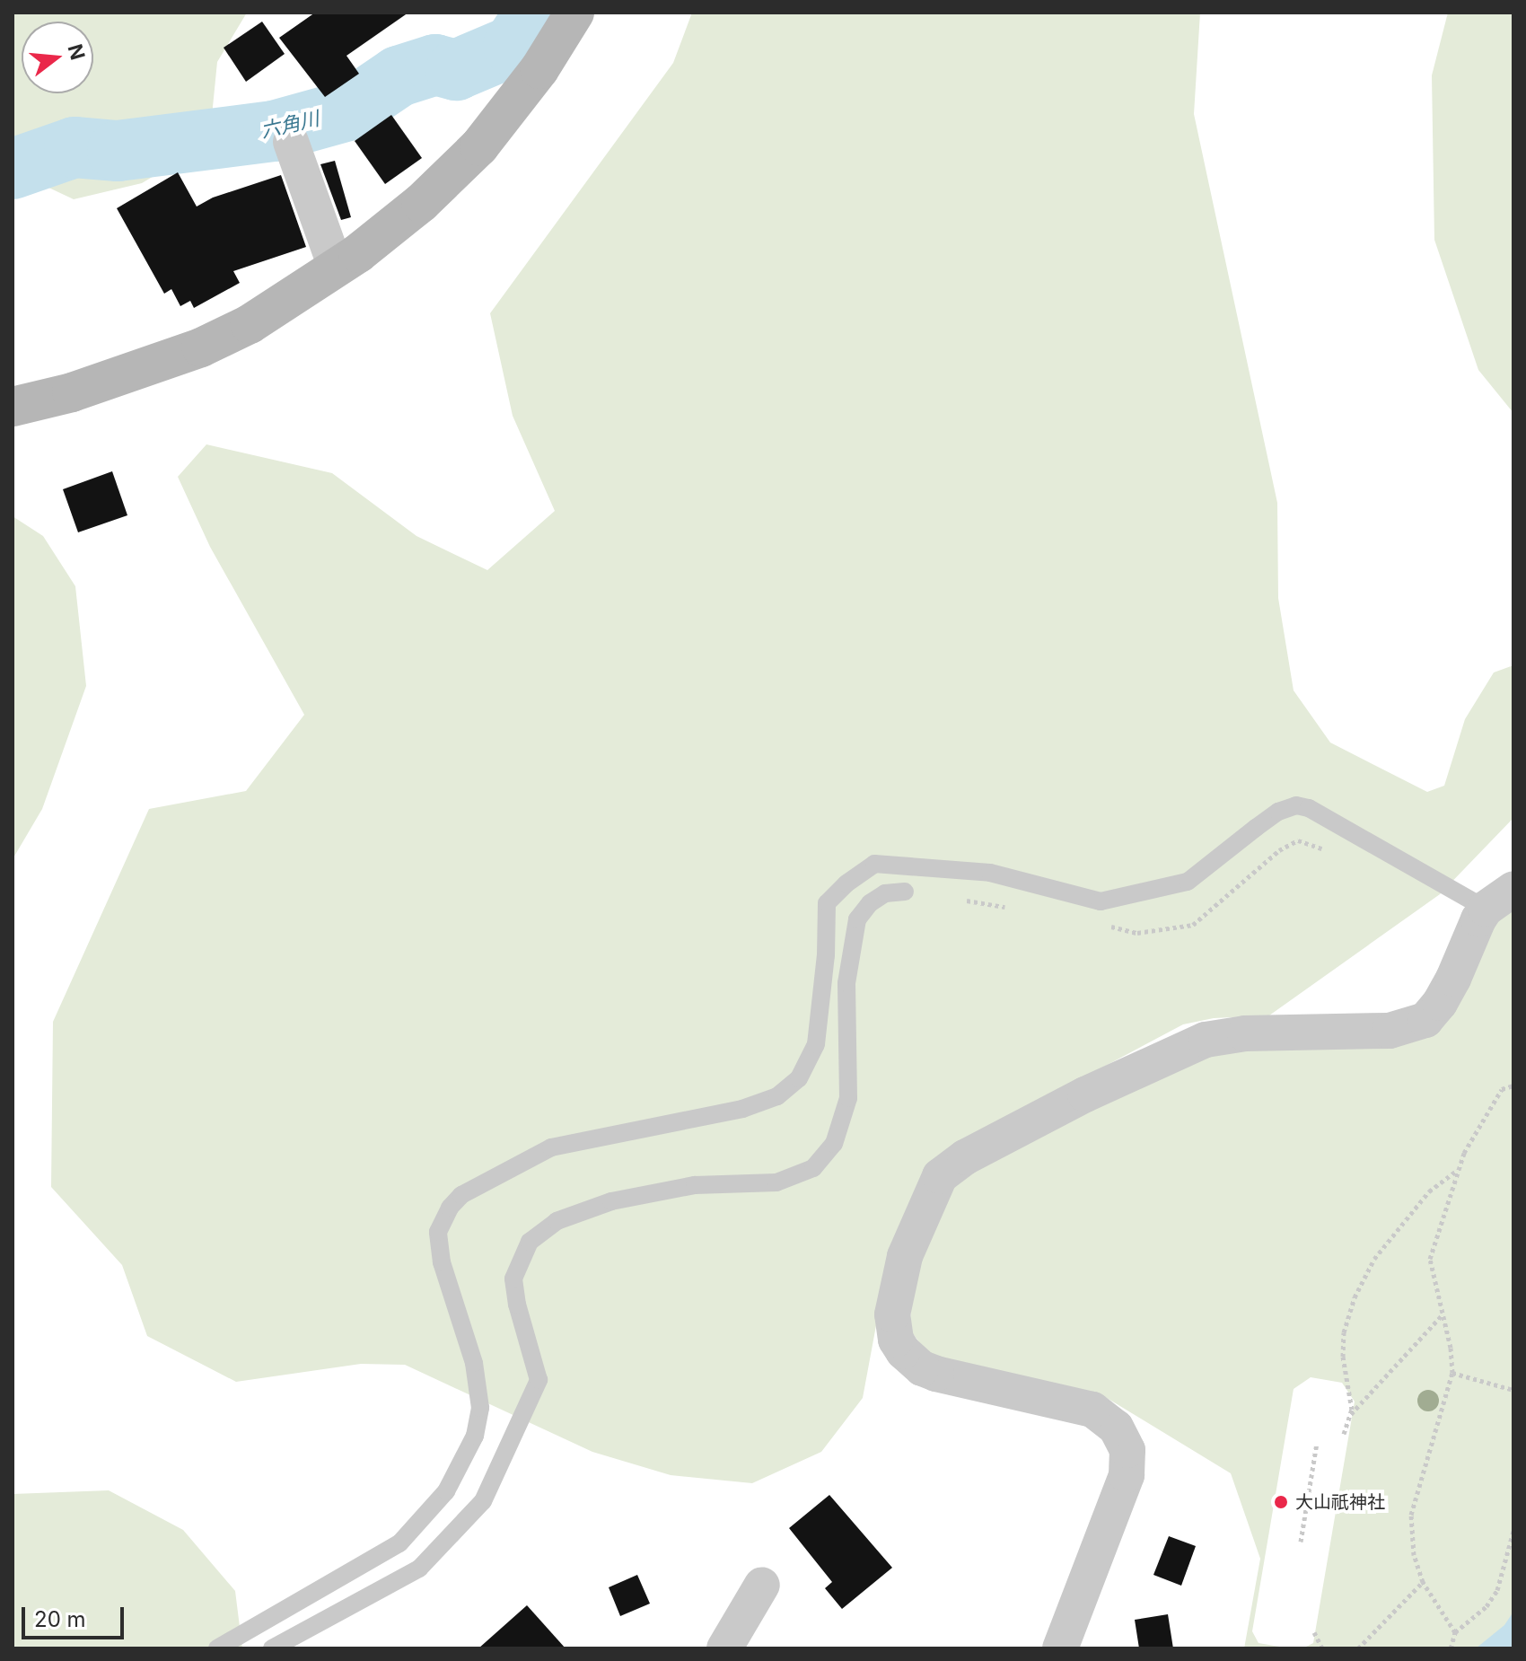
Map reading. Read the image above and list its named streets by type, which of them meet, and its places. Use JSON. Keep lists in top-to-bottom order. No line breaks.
{"water":["六角川"],"places":["大山祇神社"],"scale_bar":"20 m","north":"right"}
